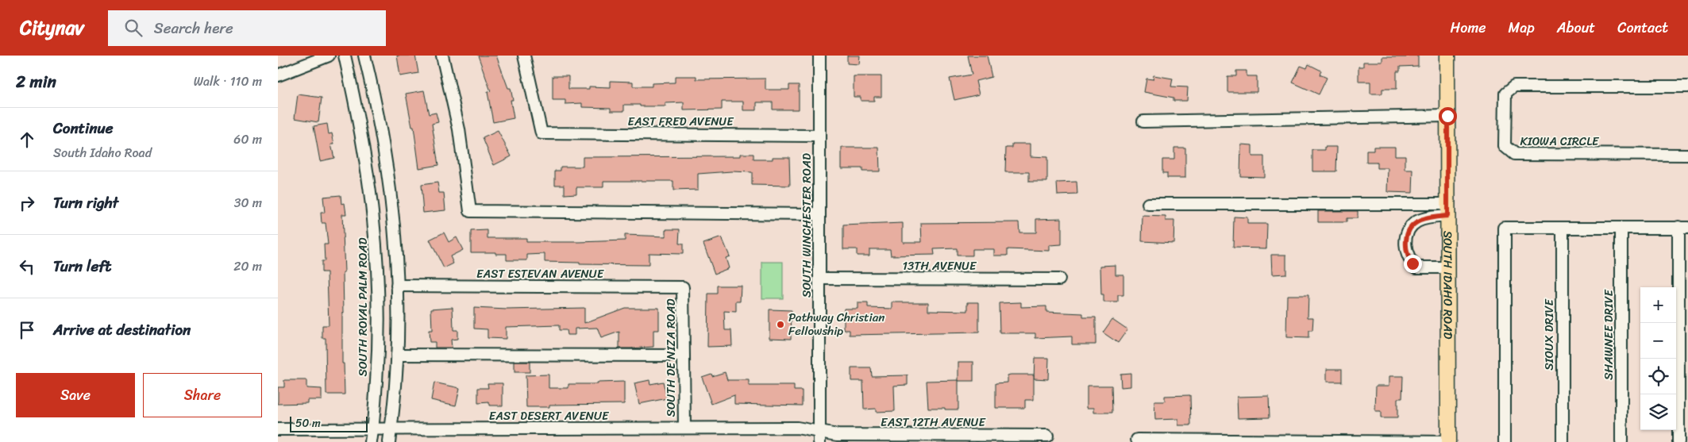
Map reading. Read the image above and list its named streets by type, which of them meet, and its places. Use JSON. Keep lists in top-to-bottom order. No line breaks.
{"streets":{"main road":["SOUTH IDAHO ROAD"],"street":["EAST FRED AVENUE","KIOWA CIRCLE","SOUTH WINCHESTER ROAD","13TH AVENUE","EAST ESTEVAN AVENUE","SOUTH ROYAL PALM ROAD","SIOUX DRIVE","SHAWNEE DRIVE","SOUTH DE NIZA ROAD","EAST DESERT AVENUE","EAST 12TH AVENUE"]},"crossings":[["EAST FRED AVENUE","SOUTH WINCHESTER ROAD"],["SOUTH WINCHESTER ROAD","13TH AVENUE"],["SOUTH WINCHESTER ROAD","EAST DESERT AVENUE"],["SOUTH WINCHESTER ROAD","EAST 12TH AVENUE"],["EAST ESTEVAN AVENUE","SOUTH DE NIZA ROAD"],["SOUTH ROYAL PALM ROAD","EAST DESERT AVENUE"],["SOUTH DE NIZA ROAD","EAST DESERT AVENUE"],["EAST DESERT AVENUE","EAST 12TH AVENUE"]],"places":["Pathway Christian Fellowship"],"scale_bar":"50 m","page":{"header":"Citynav","search":"Search here","nav":["Home","Map","About","Contact"],"heading":["2 min","Walk · 110 m"],"list":[["Continue","South Idaho Road","60 m"],["Turn right","30 m"],["Turn left","20 m"],"Arrive at destination"],"map_buttons":["+","−"],"buttons":["Save","Share"],"scale":"50 m"}}
